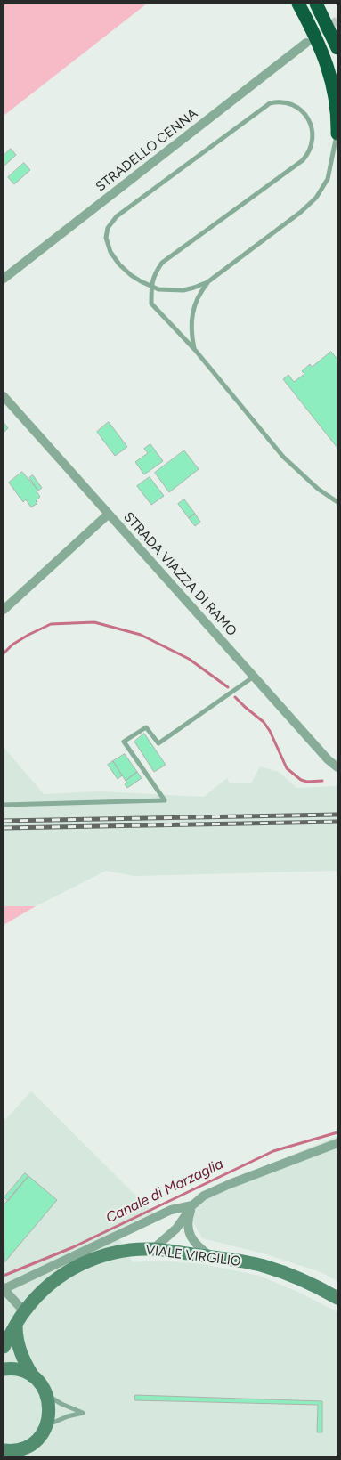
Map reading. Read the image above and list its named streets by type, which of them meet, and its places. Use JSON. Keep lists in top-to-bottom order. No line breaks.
{"streets":{"street":["STRADELLO CENNA","STRADA VIAZZA DI RAMO","VIALE VIRGILIO"]},"water":["Canale di Marzaglia"]}
